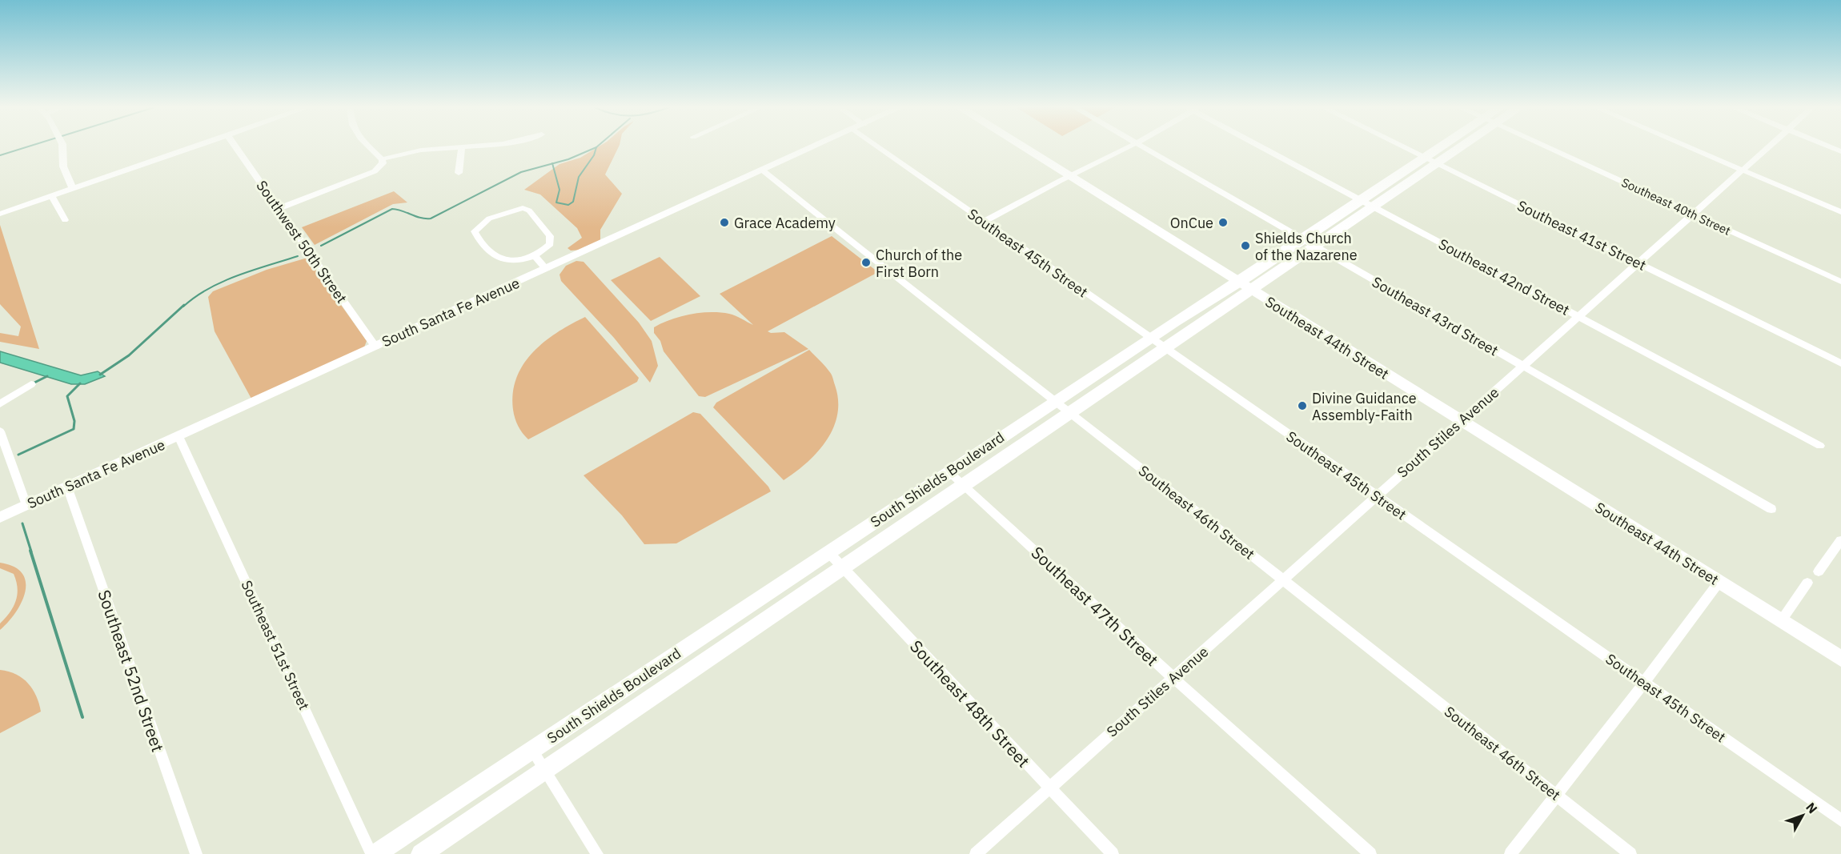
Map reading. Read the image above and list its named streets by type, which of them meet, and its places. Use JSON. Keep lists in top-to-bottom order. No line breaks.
{"streets":{"main road":["Southeast 44th Street","South Shields Boulevard"],"street":["Southeast 40th Street","Southeast 41st Street","Southwest 50th Street","Southeast 45th Street","Southeast 42nd Street","South Santa Fe Avenue","Southeast 43rd Street","South Stiles Avenue","Southeast 46th Street","Southeast 47th Street","Southeast 51st Street","Southeast 52nd Street","Southeast 48th Street"]},"crossings":[["Southeast 40th Street","South Stiles Avenue"],["Southeast 41st Street","South Stiles Avenue"],["Southeast 41st Street","South Shields Boulevard"],["Southwest 50th Street","South Santa Fe Avenue"],["Southeast 45th Street","South Stiles Avenue"],["Southeast 45th Street","South Shields Boulevard"],["Southeast 42nd Street","South Stiles Avenue"],["Southeast 42nd Street","South Shields Boulevard"],["South Santa Fe Avenue","Southeast 46th Street"],["South Santa Fe Avenue","Southeast 51st Street"],["South Santa Fe Avenue","Southeast 52nd Street"],["Southeast 43rd Street","South Stiles Avenue"],["Southeast 43rd Street","South Shields Boulevard"],["Southeast 44th Street","South Stiles Avenue"],["Southeast 44th Street","South Shields Boulevard"],["South Stiles Avenue","Southeast 46th Street"],["South Stiles Avenue","Southeast 47th Street"],["South Stiles Avenue","Southeast 48th Street"],["South Shields Boulevard","Southeast 46th Street"],["South Shields Boulevard","Southeast 47th Street"],["South Shields Boulevard","Southeast 48th Street"]],"places":["Grace Academy","OnCue","Shields Church of the Nazarene","Church of the First Born","Divine Guidance Assembly-Faith"],"north":"top right"}
